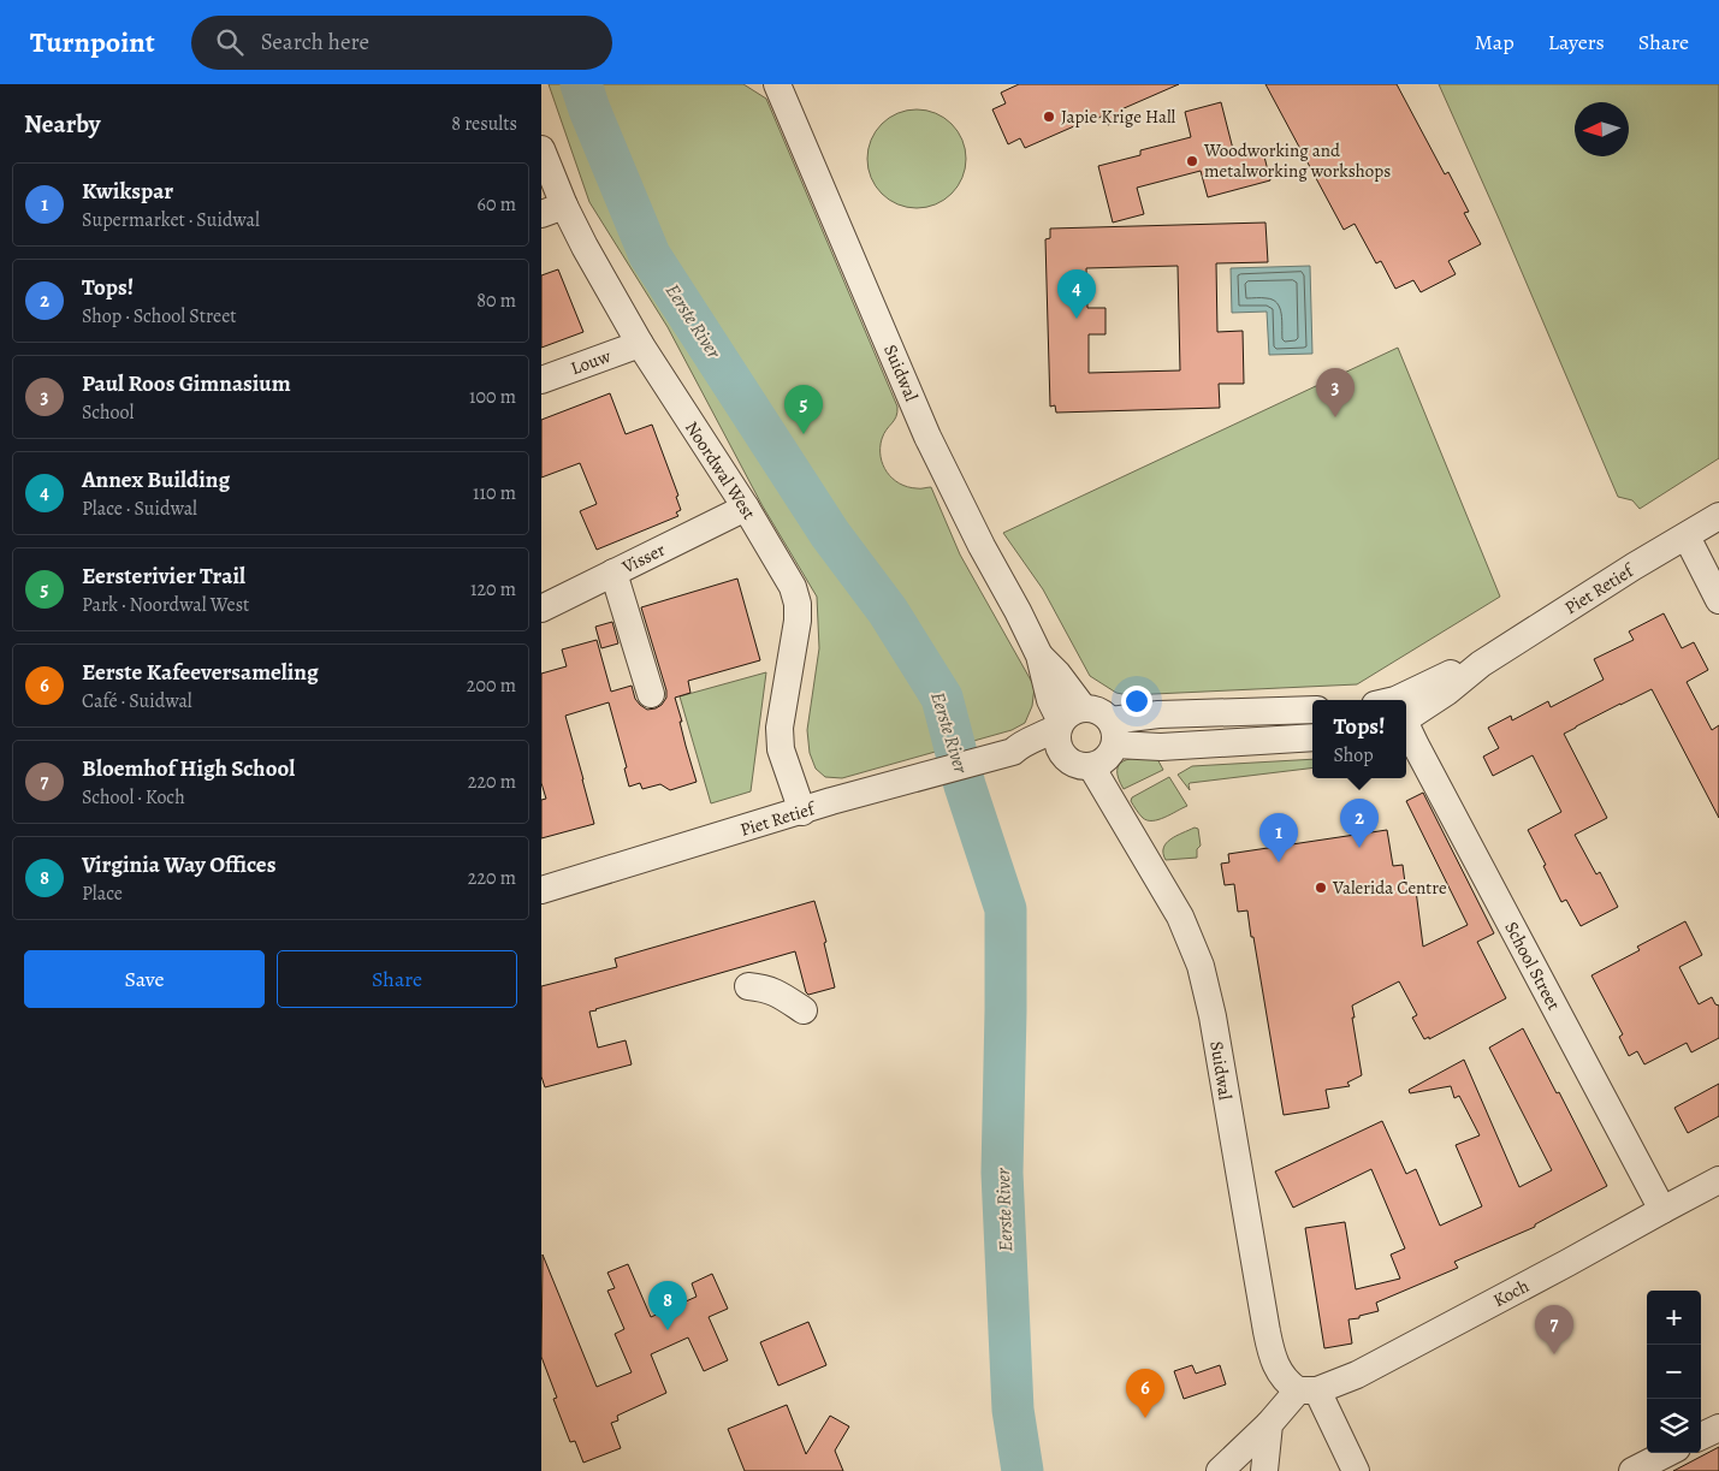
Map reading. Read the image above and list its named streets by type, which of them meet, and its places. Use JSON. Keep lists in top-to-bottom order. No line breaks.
{"streets":{"street":["Louw","Suidwal","Noordwal West","Visser","Piet Retief","School Street","Koch"]},"crossings":[["Louw","Noordwal West"],["Suidwal","Piet Retief"],["Suidwal","Koch"],["Noordwal West","Visser"],["Noordwal West","Piet Retief"],["School Street","Koch"]],"water":["Eerste River"],"places":["Japie Krige Hall","Woodworking and metalworking workshops","Valerida Centre"],"north":"left","page":{"header":"Turnpoint","search":"Search here","nav":["Map","Layers","Share"],"heading":["Nearby","8 results"],"list":[{"mark":"1","name":"Kwikspar","note":"Supermarket · Suidwal","value":"60 m"},{"mark":"2","name":"Tops!","note":"Shop · School Street","value":"80 m"},{"mark":"3","name":"Paul Roos Gimnasium","note":"School","value":"100 m"},{"mark":"4","name":"Annex Building","note":"Place · Suidwal","value":"110 m"},{"mark":"5","name":"Eersterivier Trail","note":"Park · Noordwal West","value":"120 m"},{"mark":"6","name":"Eerste Kafeeversameling","note":"Café · Suidwal","value":"200 m"},{"mark":"7","name":"Bloemhof High School","note":"School · Koch","value":"220 m"},{"mark":"8","name":"Virginia Way Offices","note":"Place","value":"220 m"}],"pins":["4","3","5","2","1","8","7","6"],"popup":["Tops!","Shop"],"buttons":["Save","Share"],"map_buttons":["+","−"]}}
